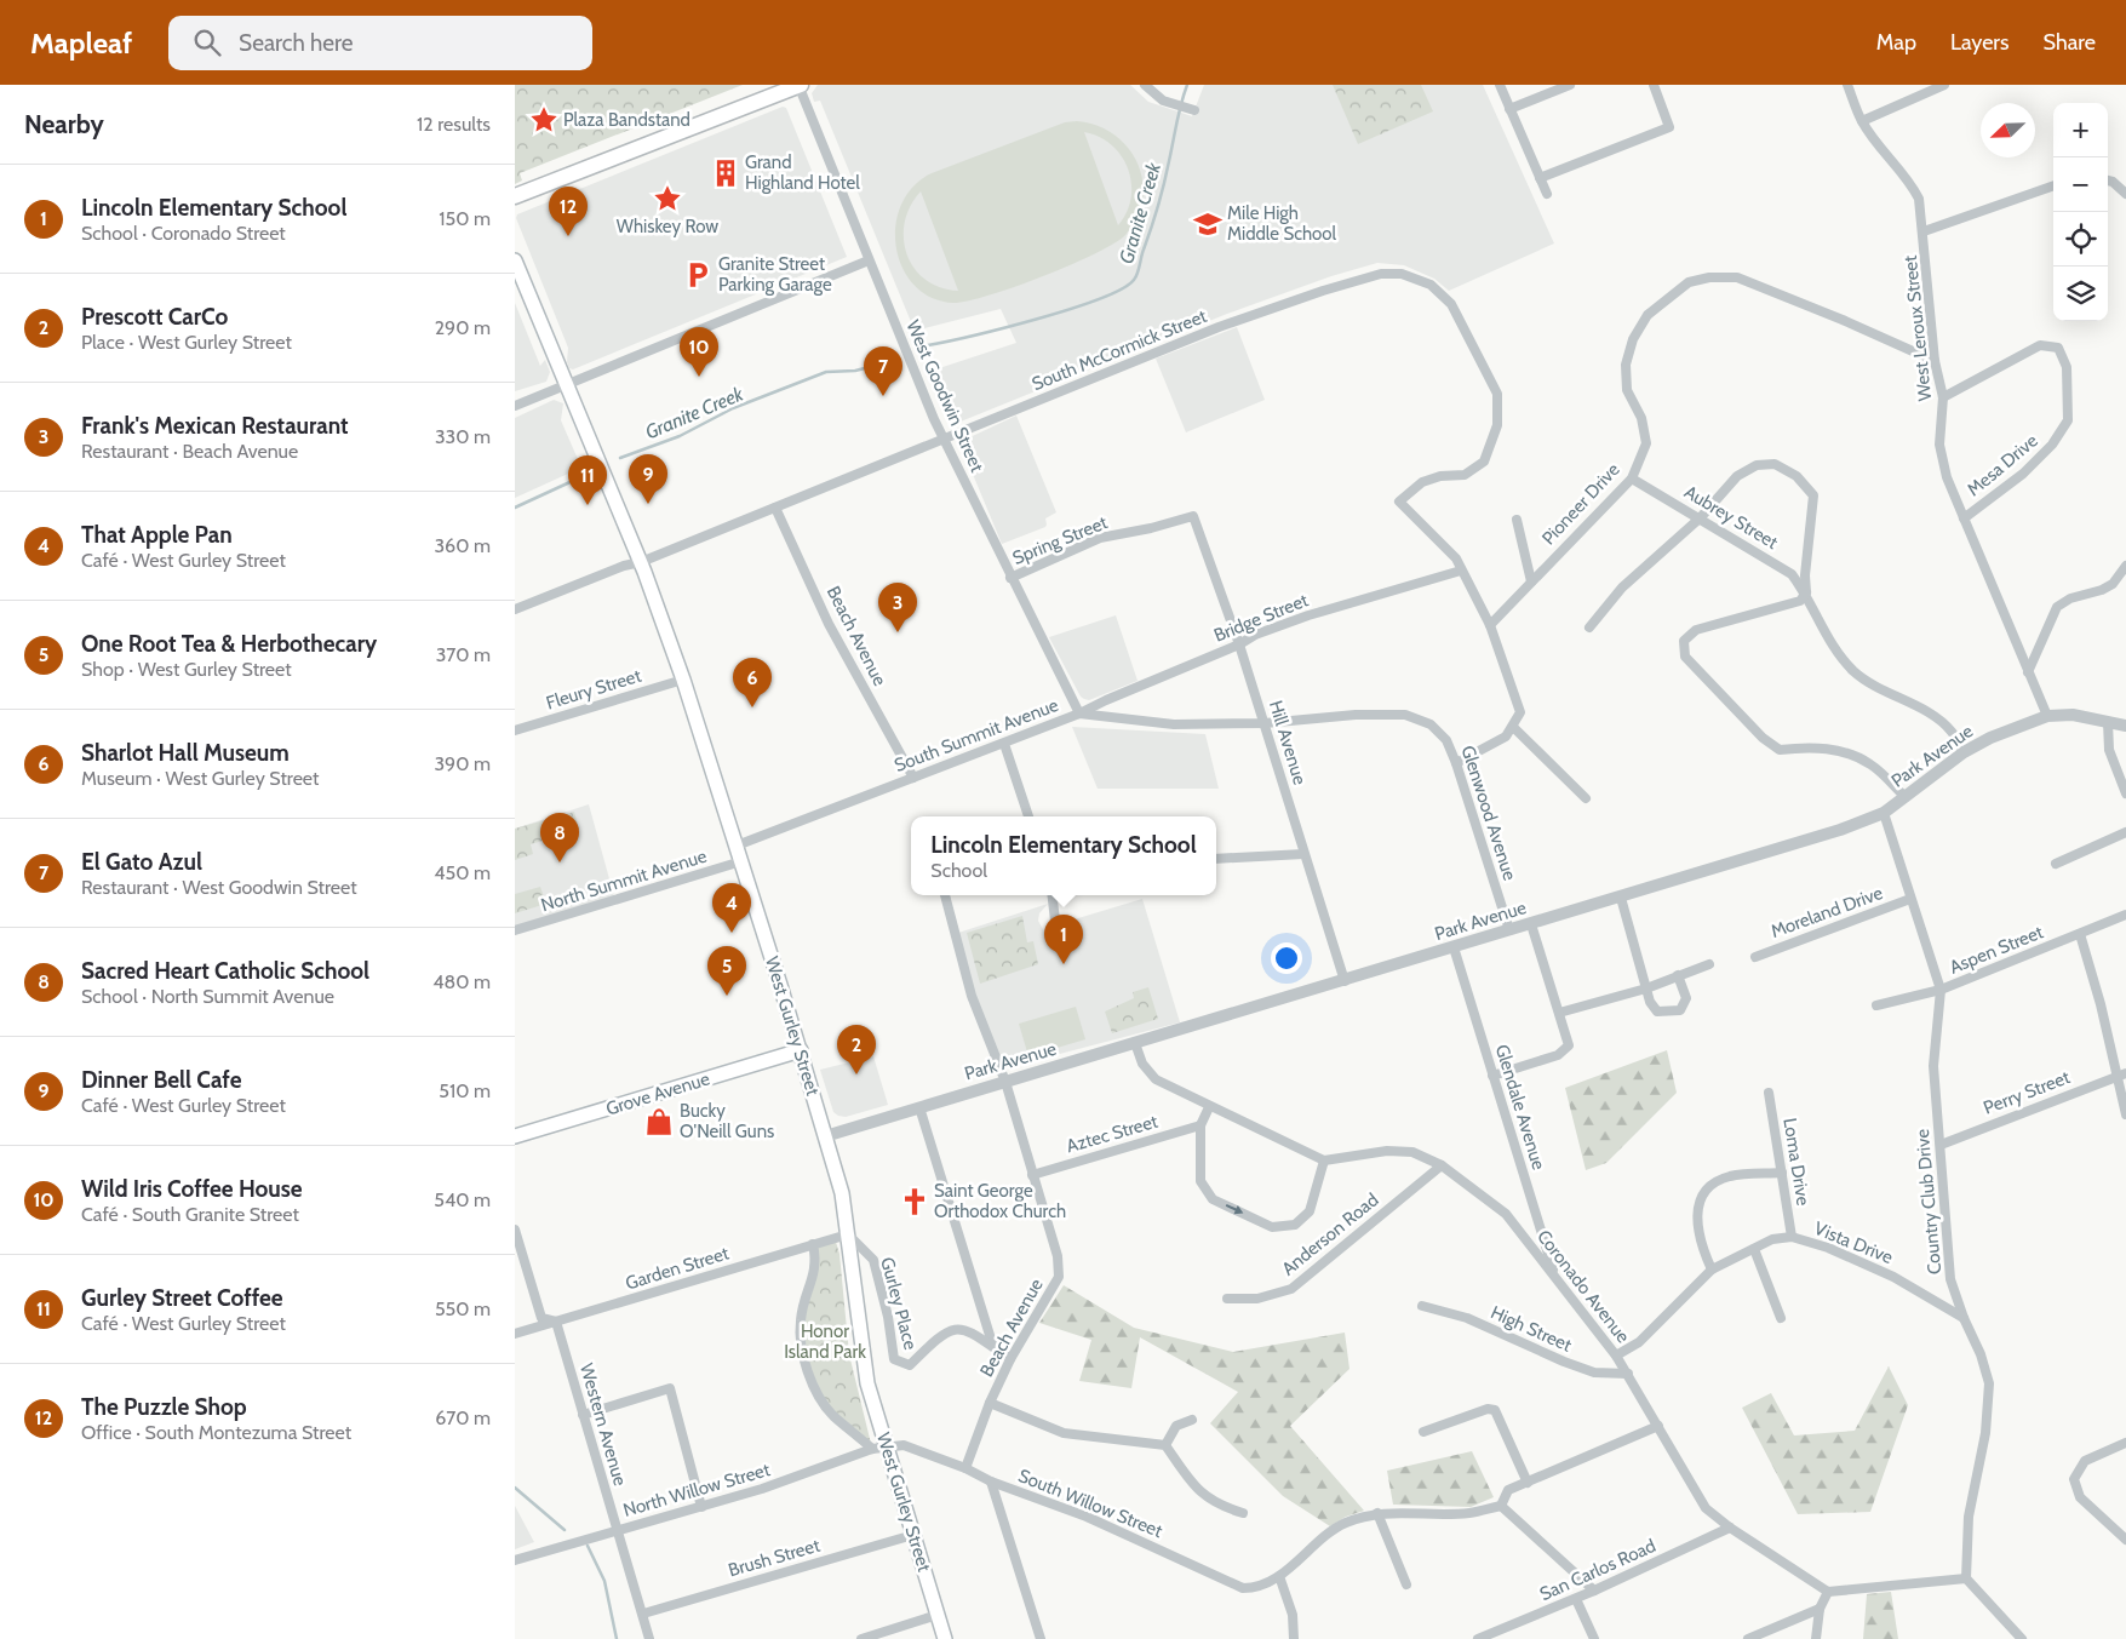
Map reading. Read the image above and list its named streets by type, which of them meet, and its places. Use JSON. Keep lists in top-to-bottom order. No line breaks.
{"streets":{"main road":["West Gurley Street","Grove Avenue"],"street":["West Leroux Street","South McCormick Street","West Goodwin Street","Mesa Drive","Pioneer Drive","Aubrey Street","Spring Street","Bridge Street","Beach Avenue","Fleury Street","South Summit Avenue","Hill Avenue","Park Avenue","Glenwood Avenue","North Summit Avenue","Moreland Drive","Aspen Street","Perry Street","Glendale Avenue","Aztec Street","Loma Drive","Country Club Drive","Anderson Road","Vista Drive","Garden Street","Coronado Avenue","Gurley Place","High Street","Western Avenue","North Willow Street","South Willow Street","Brush Street","San Carlos Road"]},"crossings":[["West Leroux Street","Mesa Drive"],["West Leroux Street","Pioneer Drive"],["West Leroux Street","Park Avenue"],["South McCormick Street","West Goodwin Street"],["South McCormick Street","Bridge Street"],["South McCormick Street","Beach Avenue"],["South McCormick Street","West Gurley Street"],["West Goodwin Street","Spring Street"],["West Goodwin Street","Bridge Street"],["West Goodwin Street","South Summit Avenue"],["Pioneer Drive","Aubrey Street"],["Spring Street","Hill Avenue"],["Bridge Street","South Summit Avenue"],["Bridge Street","Hill Avenue"],["Beach Avenue","South Summit Avenue"],["Beach Avenue","Park Avenue"],["Beach Avenue","Aztec Street"],["Beach Avenue","Gurley Place"],["Beach Avenue","South Willow Street"],["Fleury Street","West Gurley Street"],["South Summit Avenue","Hill Avenue"],["South Summit Avenue","Glenwood Avenue"],["South Summit Avenue","West Gurley Street"],["Hill Avenue","Park Avenue"],["Park Avenue","Glenwood Avenue"],["Park Avenue","West Gurley Street"],["Park Avenue","Glendale Avenue"],["Park Avenue","Country Club Drive"],["North Summit Avenue","West Gurley Street"],["Moreland Drive","Country Club Drive"],["Aspen Street","Country Club Drive"],["West Gurley Street","Grove Avenue"],["West Gurley Street","Garden Street"],["West Gurley Street","Gurley Place"],["West Gurley Street","North Willow Street"],["West Gurley Street","South Willow Street"],["West Gurley Street","Brush Street"],["Perry Street","Country Club Drive"],["Glendale Avenue","Coronado Avenue"],["Loma Drive","Vista Drive"],["Country Club Drive","Vista Drive"],["Anderson Road","Coronado Avenue"],["Vista Drive","Coronado Avenue"],["Garden Street","Gurley Place"],["Garden Street","Western Avenue"],["Coronado Avenue","High Street"],["Coronado Avenue","San Carlos Road"],["Western Avenue","North Willow Street"],["Western Avenue","Brush Street"],["North Willow Street","South Willow Street"]],"water":["Granite Creek"],"parks":["Honor Island Park"],"places":{"place":["Plaza Bandstand","Whiskey Row"],"building":["Grand Highland Hotel"],"school or university":["Mile High Middle School"],"parking":["Granite Street Parking Garage"],"shop":["Bucky O'Neill Guns"],"church":["Saint George Orthodox Church"]},"north":"bottom left","page":{"header":"Mapleaf","search":"Search here","nav":["Map","Layers","Share"],"heading":["Nearby","12 results"],"map_buttons":["+","−"],"list":[{"mark":"1","name":"Lincoln Elementary School","note":"School · Coronado Street","value":"150 m"},{"mark":"2","name":"Prescott CarCo","note":"Place · West Gurley Street","value":"290 m"},{"mark":"3","name":"Frank's Mexican Restaurant","note":"Restaurant · Beach Avenue","value":"330 m"},{"mark":"4","name":"That Apple Pan","note":"Café · West Gurley Street","value":"360 m"},{"mark":"5","name":"One Root Tea & Herbothecary","note":"Shop · West Gurley Street","value":"370 m"},{"mark":"6","name":"Sharlot Hall Museum","note":"Museum · West Gurley Street","value":"390 m"},{"mark":"7","name":"El Gato Azul","note":"Restaurant · West Goodwin Street","value":"450 m"},{"mark":"8","name":"Sacred Heart Catholic School","note":"School · North Summit Avenue","value":"480 m"},{"mark":"9","name":"Dinner Bell Cafe","note":"Café · West Gurley Street","value":"510 m"},{"mark":"10","name":"Wild Iris Coffee House","note":"Café · South Granite Street","value":"540 m"},{"mark":"11","name":"Gurley Street Coffee","note":"Café · West Gurley Street","value":"550 m"},{"mark":"12","name":"The Puzzle Shop","note":"Office · South Montezuma Street","value":"670 m"}],"pins":["12","10","7","9","11","3","6","8","4","1","5","2"],"popup":["Lincoln Elementary School","School"]}}
